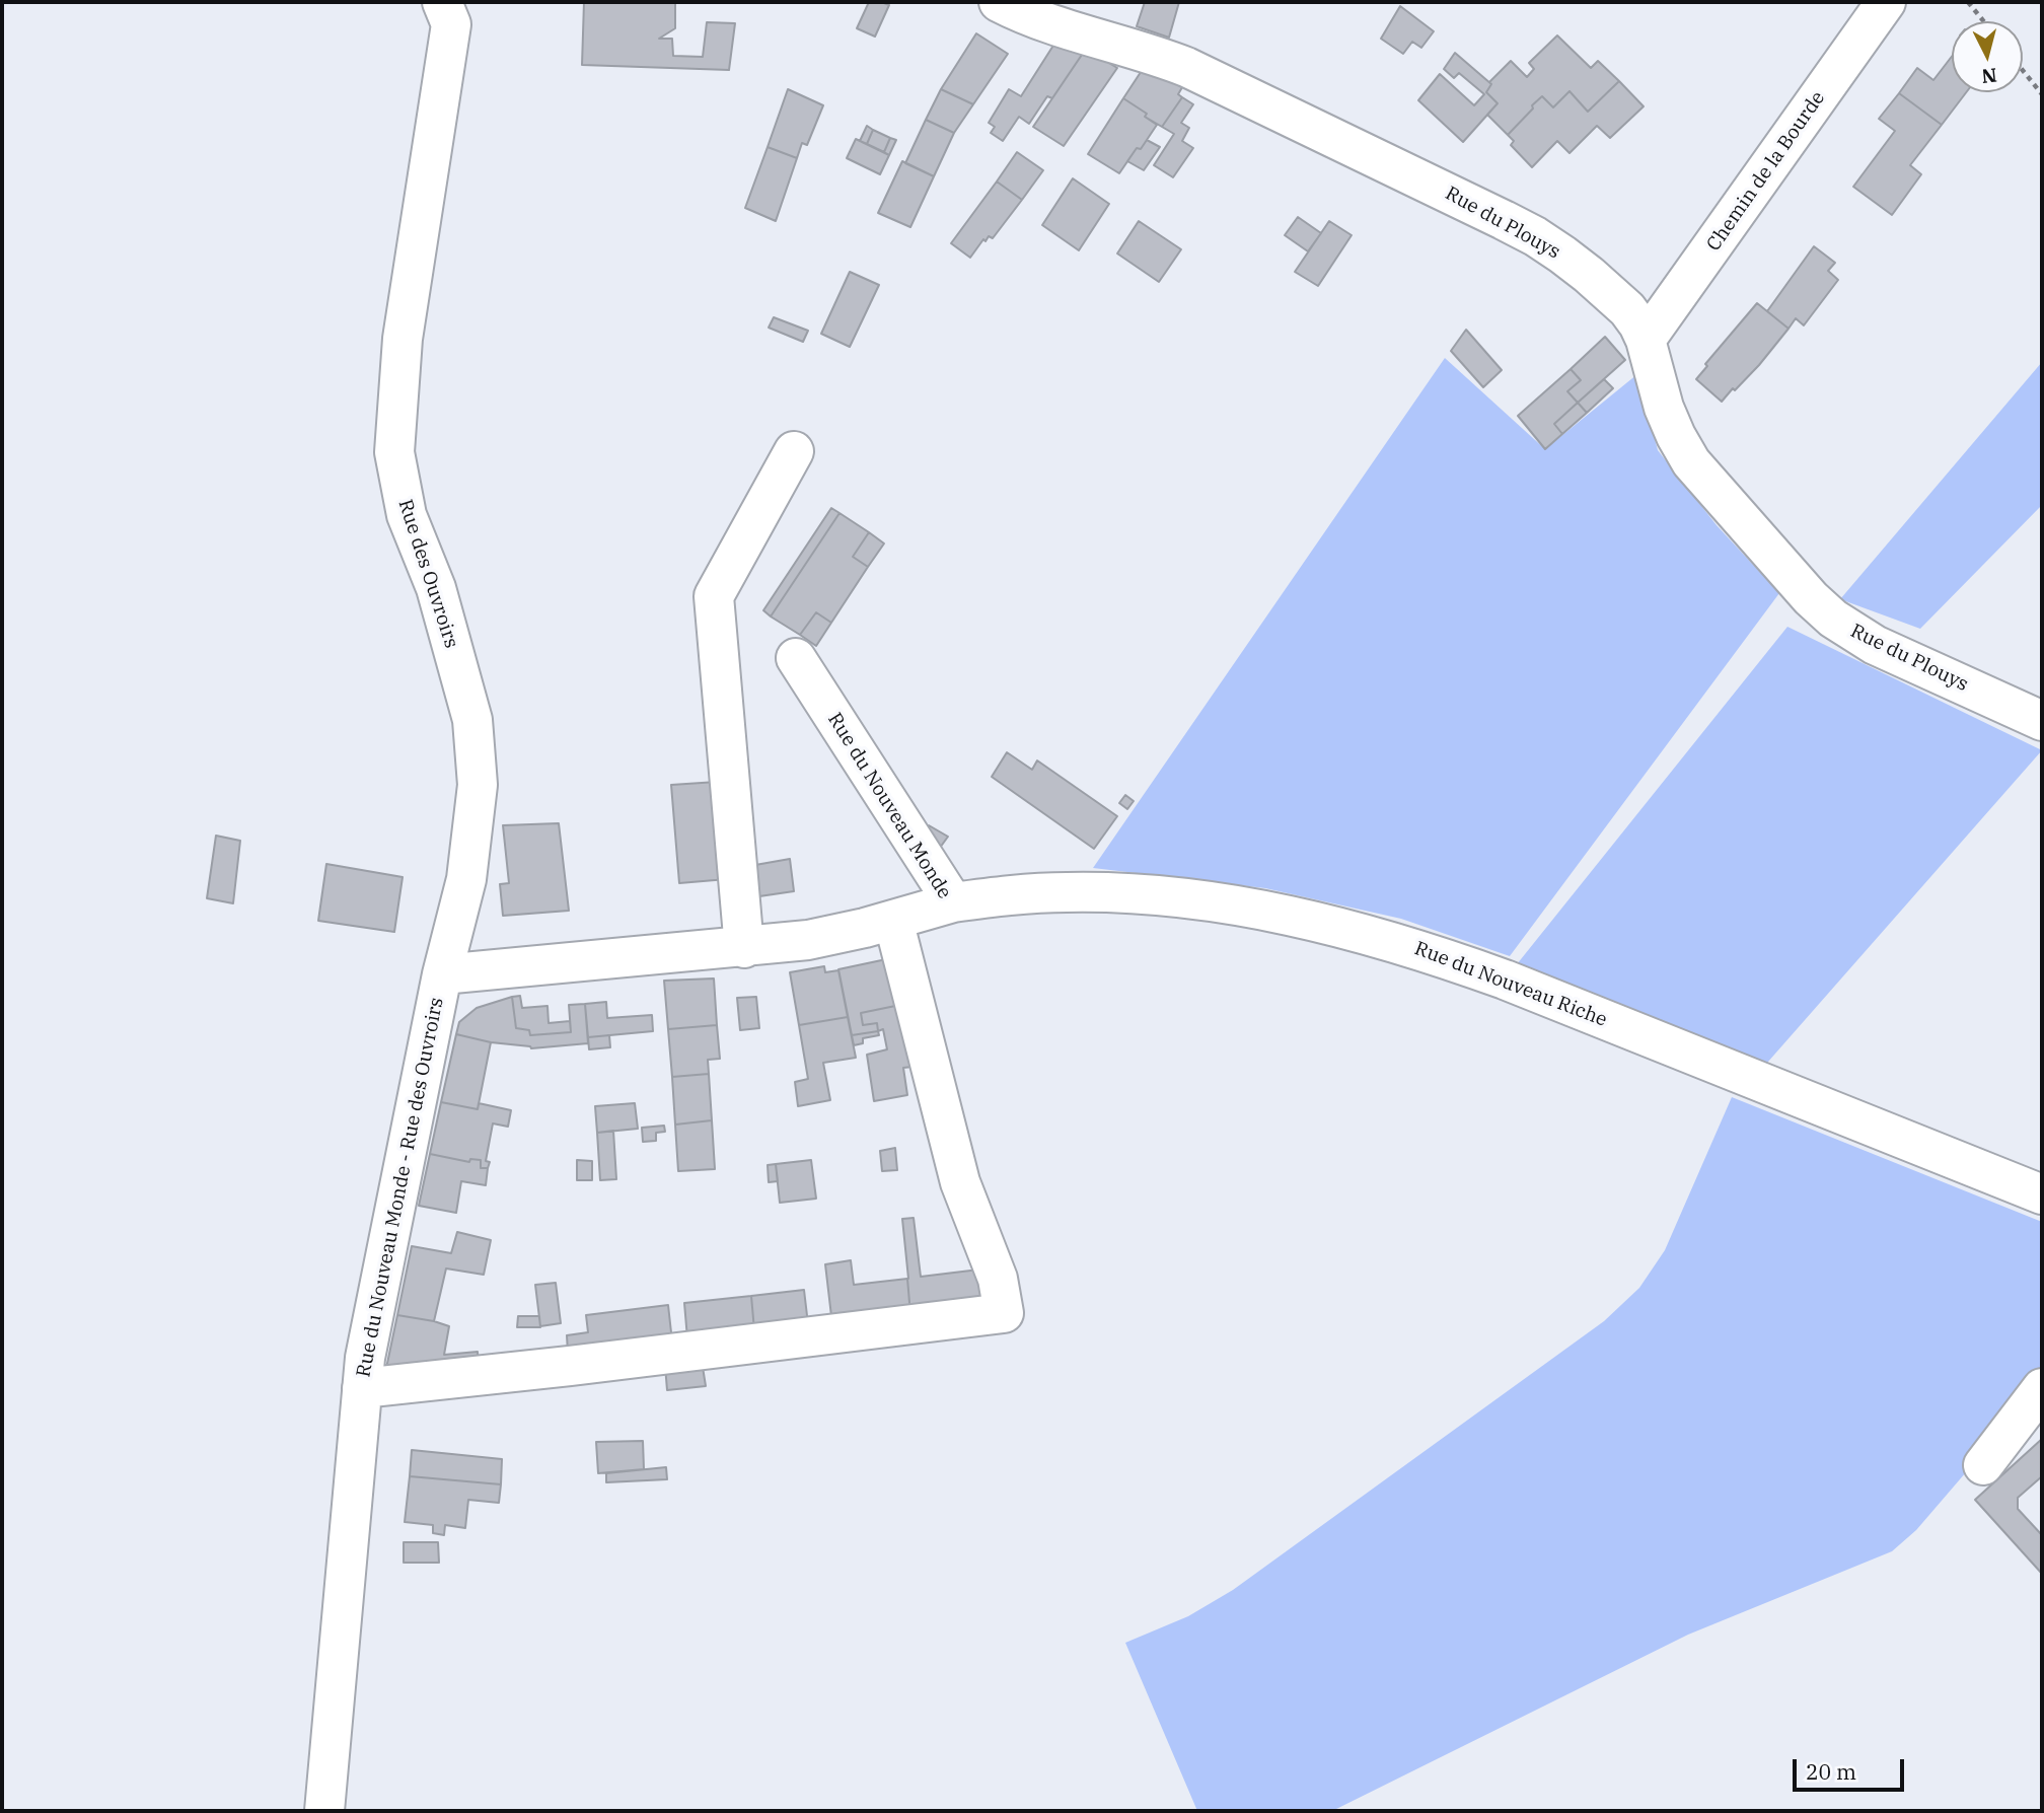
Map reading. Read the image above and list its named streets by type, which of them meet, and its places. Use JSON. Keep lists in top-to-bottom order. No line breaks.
{"streets":{"street":["Chemin de la Bourde","Rue du Plouys","Rue des Ouvroirs","Rue du Nouveau Monde","Rue du Nouveau Riche","Rue du Nouveau Monde - Rue des Ouvroirs"]},"crossings":[["Chemin de la Bourde","Rue du Plouys"],["Rue des Ouvroirs","Rue du Nouveau Monde - Rue des Ouvroirs"],["Rue du Nouveau Monde","Rue du Nouveau Riche"],["Rue du Nouveau Monde","Rue du Nouveau Monde - Rue des Ouvroirs"]],"scale_bar":"20 m","north":"bottom"}
